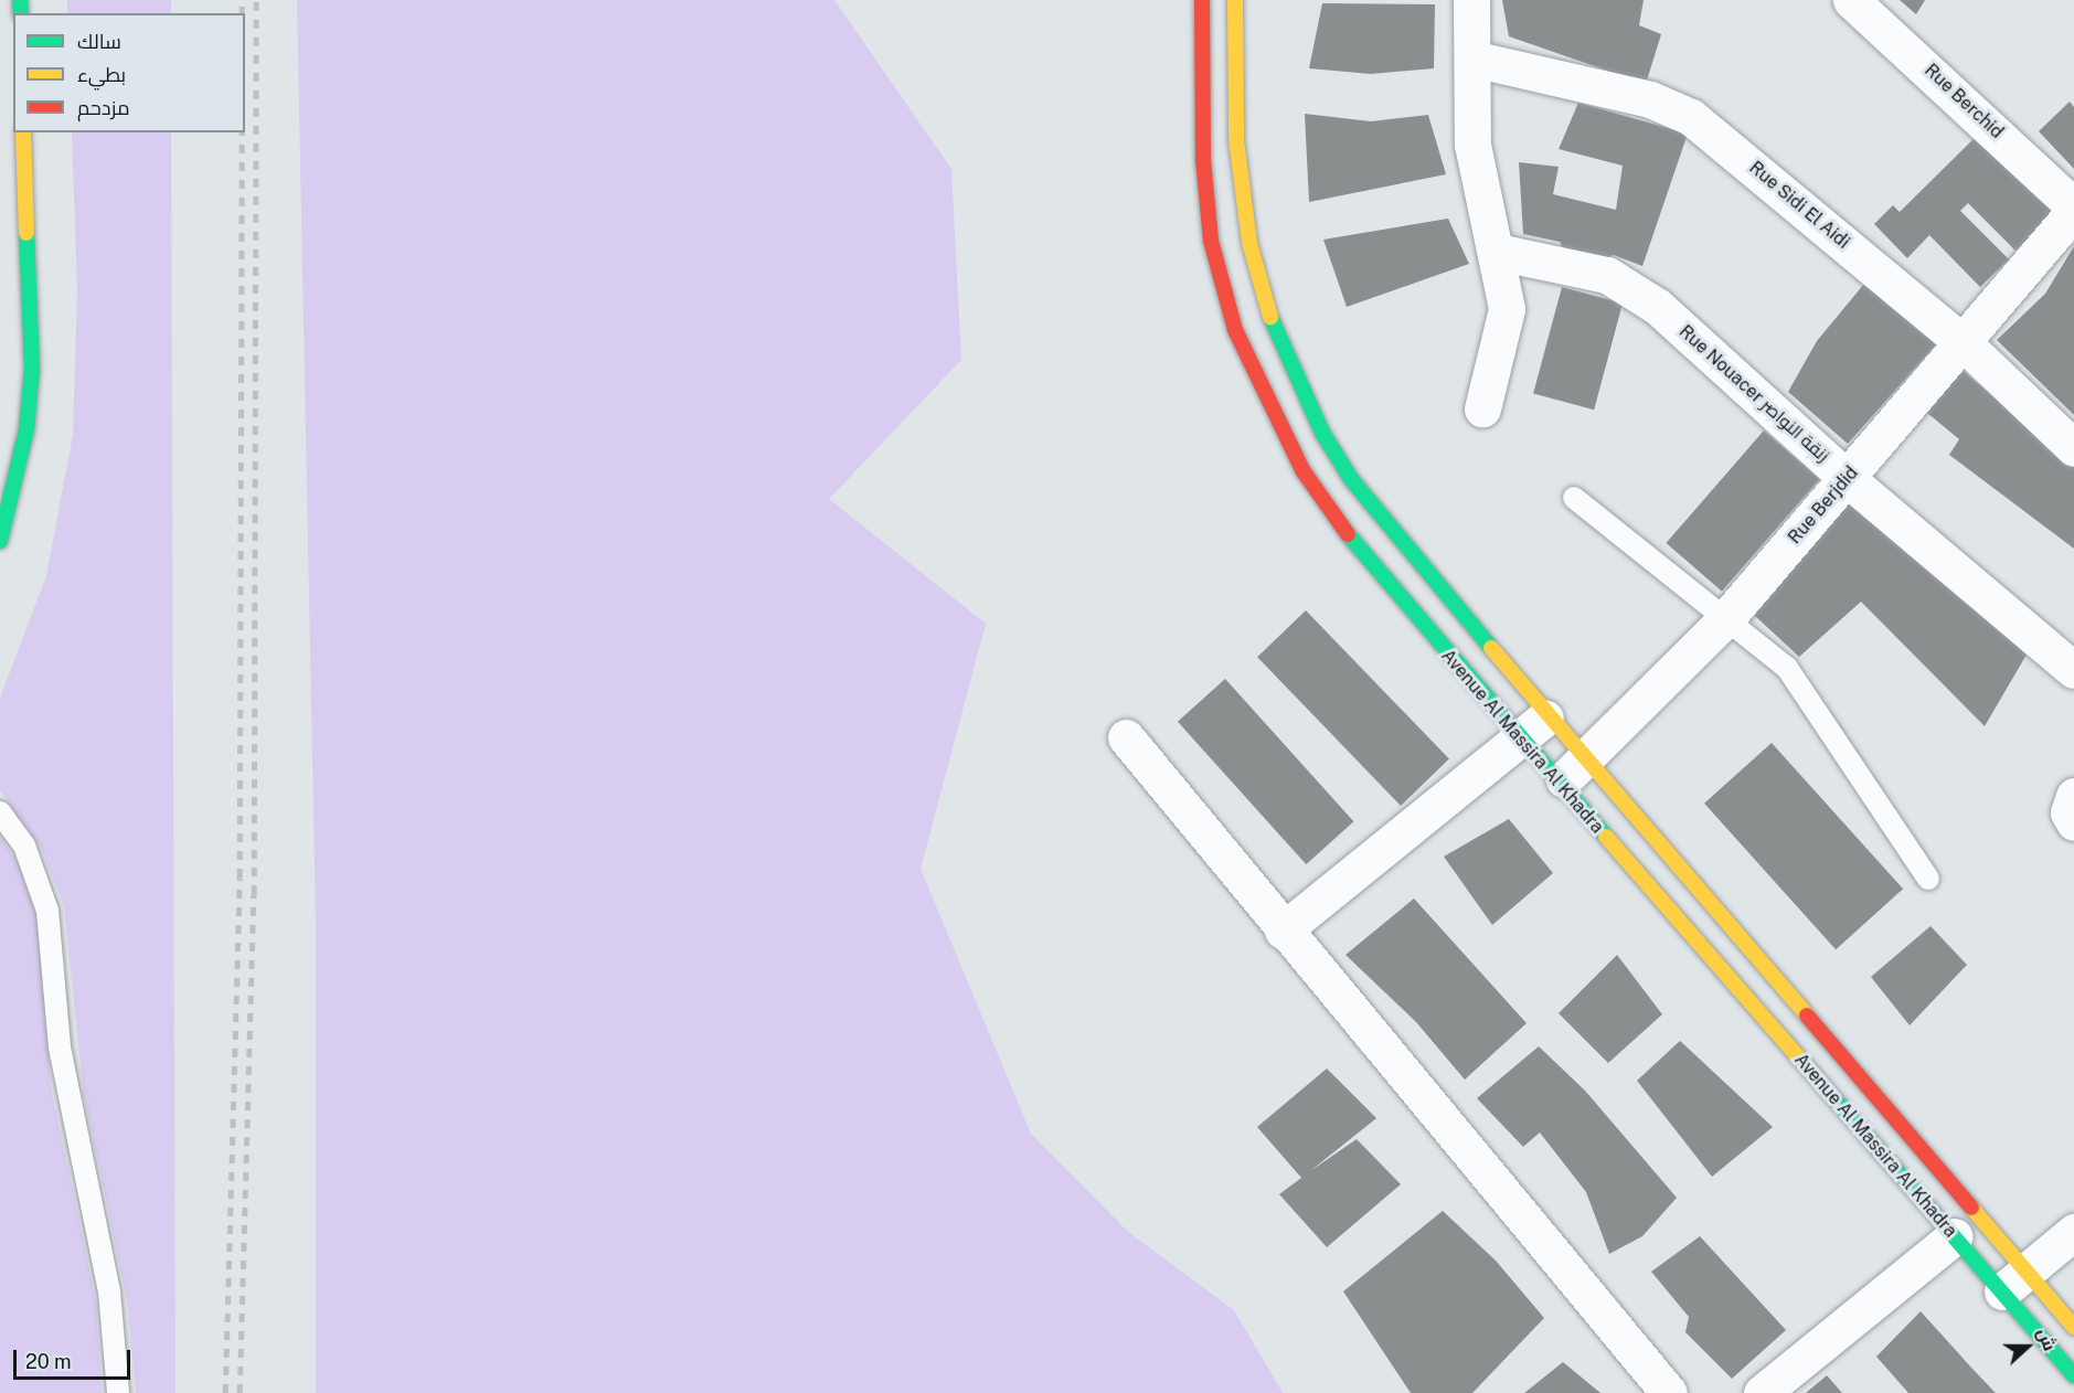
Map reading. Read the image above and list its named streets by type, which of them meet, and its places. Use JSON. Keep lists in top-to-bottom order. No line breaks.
{"streets":{"main road":["Avenue Al Massira Al Khadra"],"street":["Rue Berchid","Rue Sidi El Aidi","Rue Nouacer زنقة النواصر","Rue Berjdid"]},"crossings":[["Rue Sidi El Aidi","Rue Berjdid"],["Rue Nouacer زنقة النواصر","Rue Berjdid"],["Rue Berjdid","Avenue Al Massira Al Khadra"]],"legend":["سالك","بطيء","مزدحم"],"scale_bar":"20 m","north":"right"}
